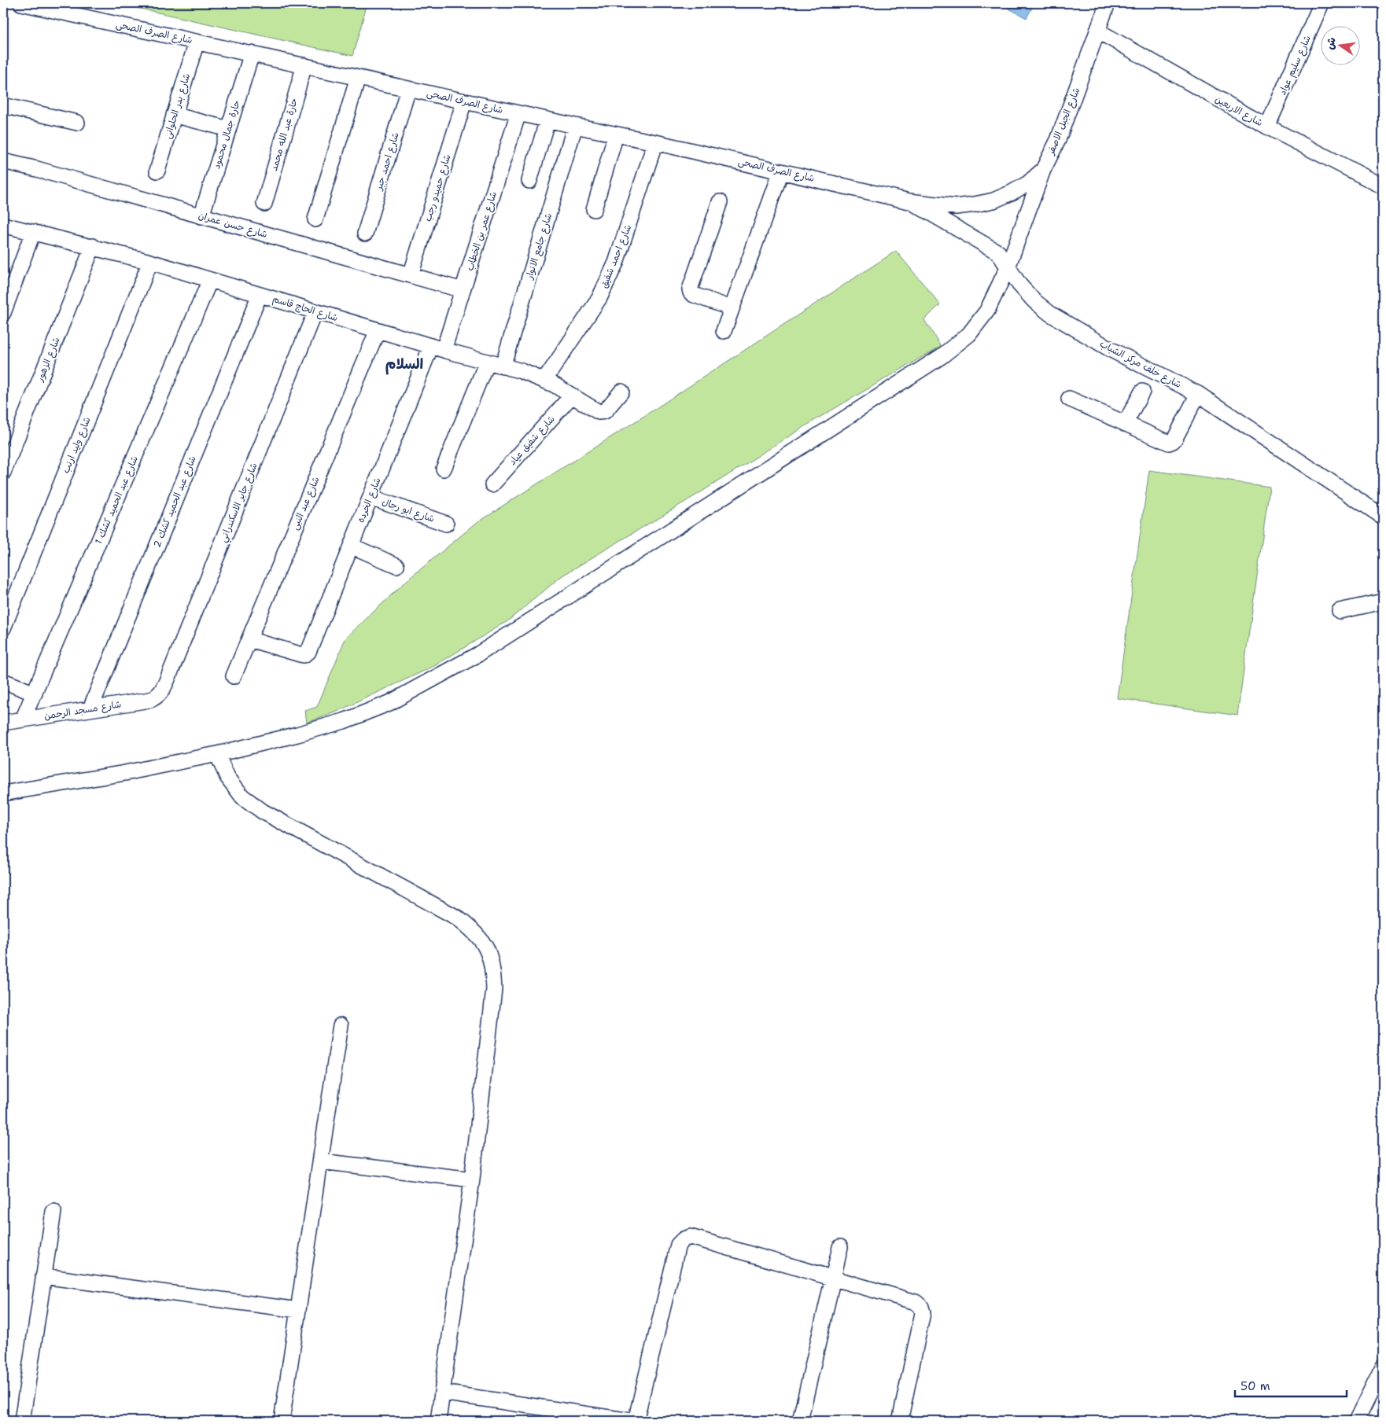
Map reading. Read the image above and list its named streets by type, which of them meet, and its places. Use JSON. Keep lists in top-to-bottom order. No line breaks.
{"streets":{"street":["شارع الصرف الصحى","شارع سليم عواد","شارع بدر الحلوانى","شارع الاربعين","شارع الجبل الاصفر","حارة جمال محمود","حارة عبد الله محمد","شارع احمد جبر","شارع حميدو رجب","شارع حسن عمران","شارع عمر بن الخطاب","شارع جامع الانوار","شارع احمد شفيق","شارع الحاج قاسم","شارع الزهور","شارع خلف مركز الشباب","شارع شفيق عياد","شارع وليد ارنب","شارع عبد الحميد كشك 1","شارع الخرده","شارع عبد الحميد كشك 2","شارع جابر الاسكندراني","شارع عبد النبى","شارع ابو رجال","شارع مسجد الرحمن"]},"crossings":[["شارع الصرف الصحى","شارع بدر الحلوانى"],["شارع الصرف الصحى","شارع الجبل الاصفر"],["شارع الصرف الصحى","حارة جمال محمود"],["شارع الصرف الصحى","حارة عبد الله محمد"],["شارع الصرف الصحى","شارع احمد جبر"],["شارع الصرف الصحى","شارع حميدو رجب"],["شارع الصرف الصحى","شارع عمر بن الخطاب"],["شارع الصرف الصحى","شارع جامع الانوار"],["شارع الصرف الصحى","شارع احمد شفيق"],["شارع الصرف الصحى","شارع خلف مركز الشباب"],["شارع سليم عواد","شارع الاربعين"],["شارع الاربعين","شارع الجبل الاصفر"],["شارع الجبل الاصفر","شارع خلف مركز الشباب"],["حارة جمال محمود","شارع حسن عمران"],["شارع حميدو رجب","شارع حسن عمران"],["شارع حسن عمران","شارع عمر بن الخطاب"],["شارع عمر بن الخطاب","شارع الحاج قاسم"],["شارع عمر بن الخطاب","شارع الخرده"],["شارع جامع الانوار","شارع الحاج قاسم"],["شارع احمد شفيق","شارع الحاج قاسم"],["شارع الحاج قاسم","شارع الزهور"],["شارع الحاج قاسم","شارع شفيق عياد"],["شارع الحاج قاسم","شارع وليد ارنب"],["شارع الحاج قاسم","شارع عبد الحميد كشك 1"],["شارع الحاج قاسم","شارع الخرده"],["شارع الحاج قاسم","شارع عبد الحميد كشك 2"],["شارع الحاج قاسم","شارع جابر الاسكندراني"],["شارع الحاج قاسم","شارع عبد النبى"],["شارع عبد الحميد كشك 1","شارع مسجد الرحمن"],["شارع الخرده","شارع عبد النبى"],["شارع الخرده","شارع ابو رجال"],["شارع عبد الحميد كشك 2","شارع مسجد الرحمن"],["شارع جابر الاسكندراني","شارع مسجد الرحمن"]],"districts":["السلام"],"scale_bar":"50 m","north":"left"}
